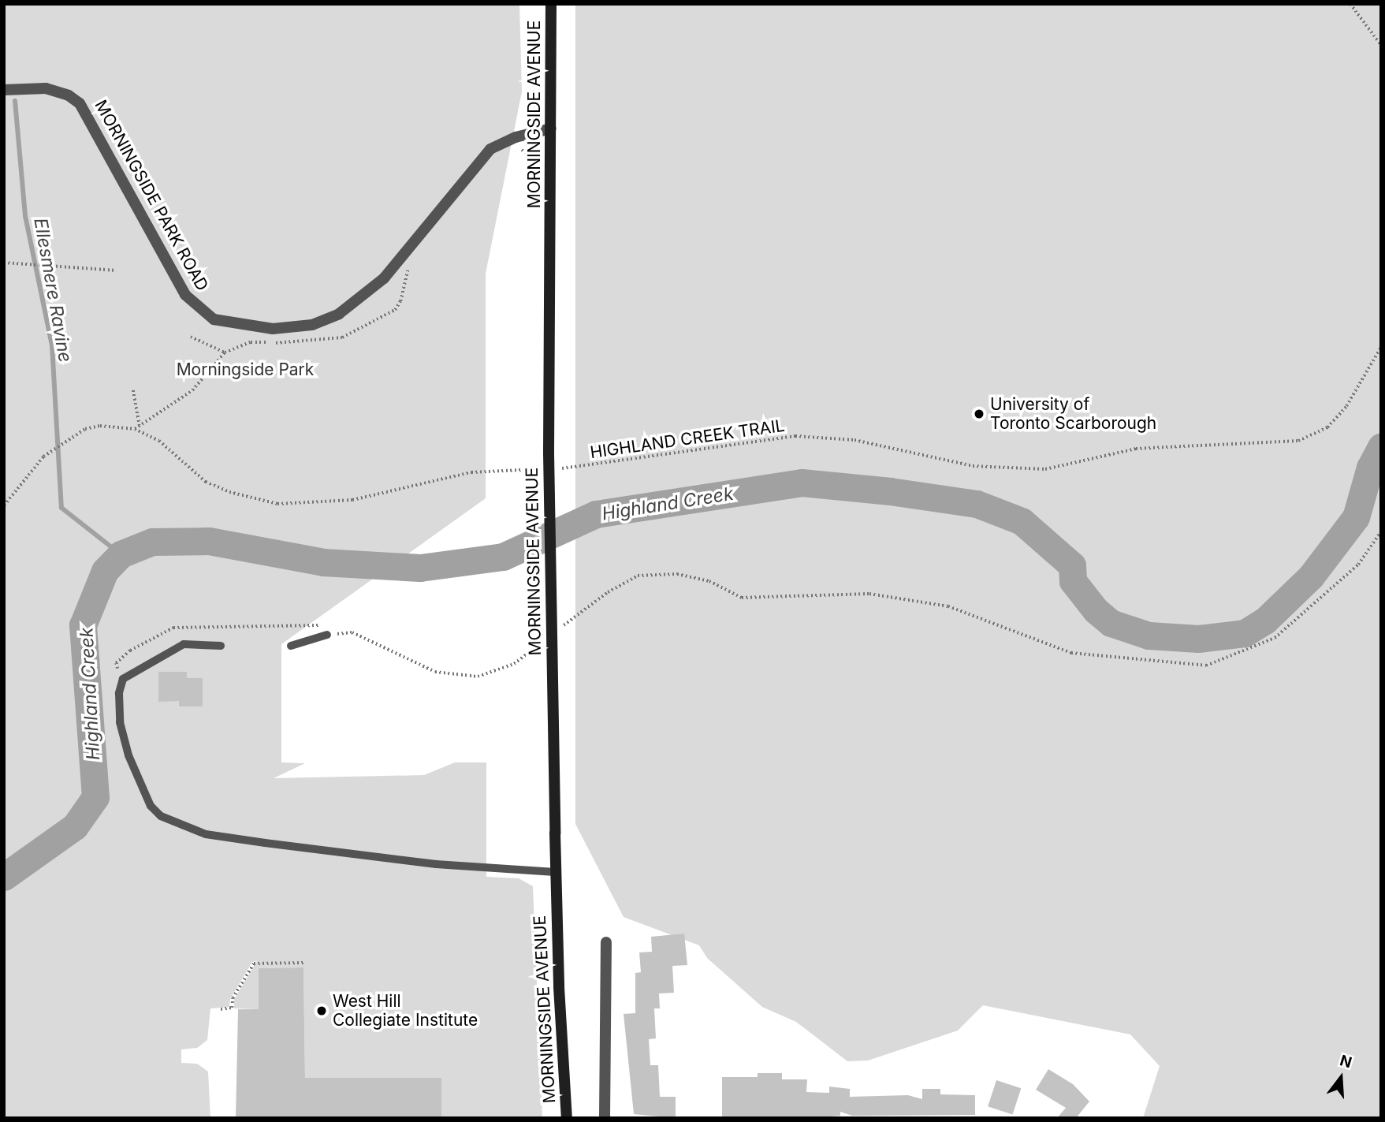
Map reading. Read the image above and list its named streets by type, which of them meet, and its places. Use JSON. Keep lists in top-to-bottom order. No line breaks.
{"streets":{"main road":["MORNINGSIDE AVENUE"],"street":["MORNINGSIDE PARK ROAD"],"path":["HIGHLAND CREEK TRAIL"]},"crossings":[["MORNINGSIDE AVENUE","MORNINGSIDE PARK ROAD"]],"water":["Ellesmere Ravine","Highland Creek"],"parks":["Morningside Park"],"places":["University of Toronto Scarborough","West Hill Collegiate Institute"],"north":"top"}
